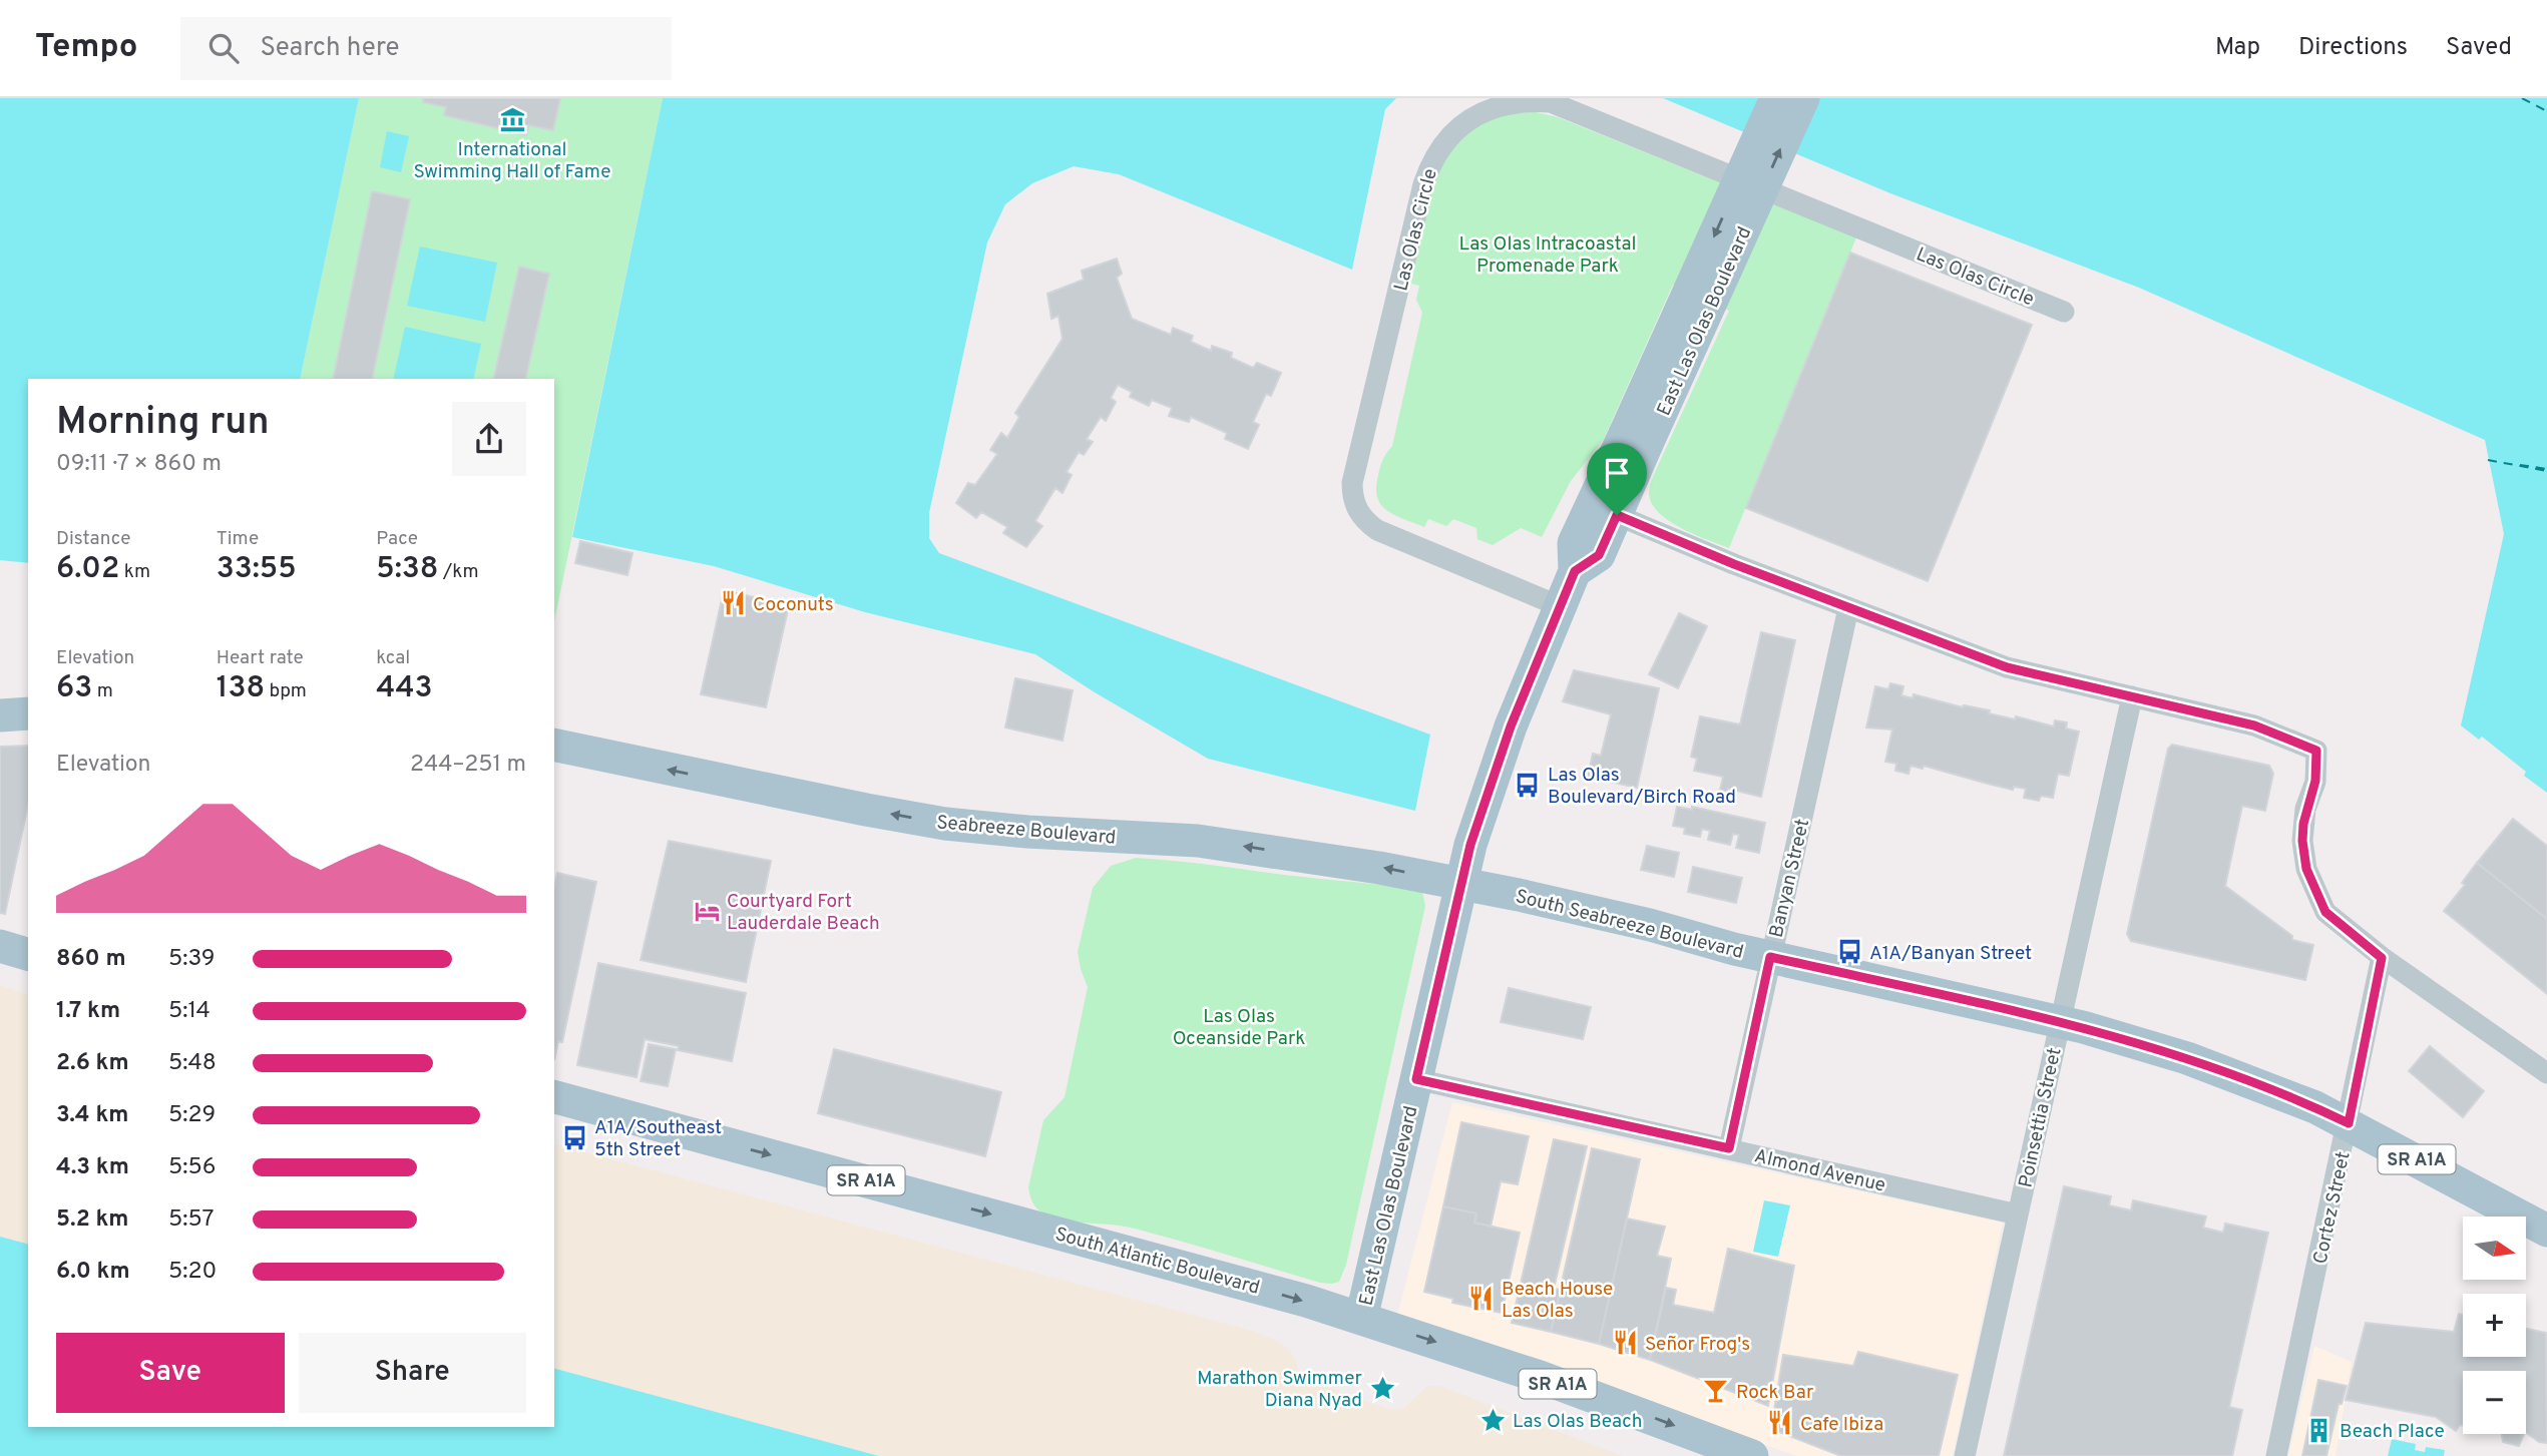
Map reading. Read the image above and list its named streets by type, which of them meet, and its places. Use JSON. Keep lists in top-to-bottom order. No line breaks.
{"streets":{"main road":["East Las Olas Boulevard","Seabreeze Boulevard","South Seabreeze Boulevard","SR A1A","South Atlantic Boulevard"],"street":["Las Olas Circle","Banyan Street","Poinsettia Street","Almond Avenue","Cortez Street"]},"crossings":[["Las Olas Circle","East Las Olas Boulevard"],["East Las Olas Boulevard","Seabreeze Boulevard"],["East Las Olas Boulevard","South Seabreeze Boulevard"],["East Las Olas Boulevard","Almond Avenue"],["East Las Olas Boulevard","South Atlantic Boulevard"],["Seabreeze Boulevard","South Seabreeze Boulevard"],["Banyan Street","South Seabreeze Boulevard"],["Banyan Street","Almond Avenue"],["South Seabreeze Boulevard","Poinsettia Street"],["South Seabreeze Boulevard","Cortez Street"],["Poinsettia Street","Almond Avenue"]],"one_way":["Seabreeze Boulevard","South Atlantic Boulevard"],"parks":["Las Olas Intracoastal Promenade Park","Las Olas Oceanside Park"],"places":{"museum":["International Swimming Hall of Fame"],"restaurant":["Coconuts","Beach House Las Olas","Señor Frog's","Cafe Ibiza"],"bus stop":["Las Olas Boulevard/Birch Road","A1A/Banyan Street","A1A/Southeast 5th Street"],"hotel":["Courtyard Fort Lauderdale Beach"],"place":["Marathon Swimmer Diana Nyad","Las Olas Beach"],"bar":["Rock Bar"],"building":["Beach Place"]},"north":"right","page":{"header":"Tempo","search":"Search here","nav":["Map","Directions","Saved"],"heading":["Morning run","09:11 · 7 × 860 m"],"stats":[["Distance","6.02 km"],["Time","33:55"],["Pace","5:38 /km"],["Elevation","63 m"],["Heart rate","138 bpm"],["kcal","443"]],"chart":["Elevation","244–251 m"],"list":[{"name":"860 m","note":"5:39"},{"name":"1.7 km","note":"5:14"},{"name":"2.6 km","note":"5:48"},{"name":"3.4 km","note":"5:29"},{"name":"4.3 km","note":"5:56"},{"name":"5.2 km","note":"5:57"},{"name":"6.0 km","note":"5:20"}],"map_buttons":["+","−"],"buttons":["Save","Share"]}}
